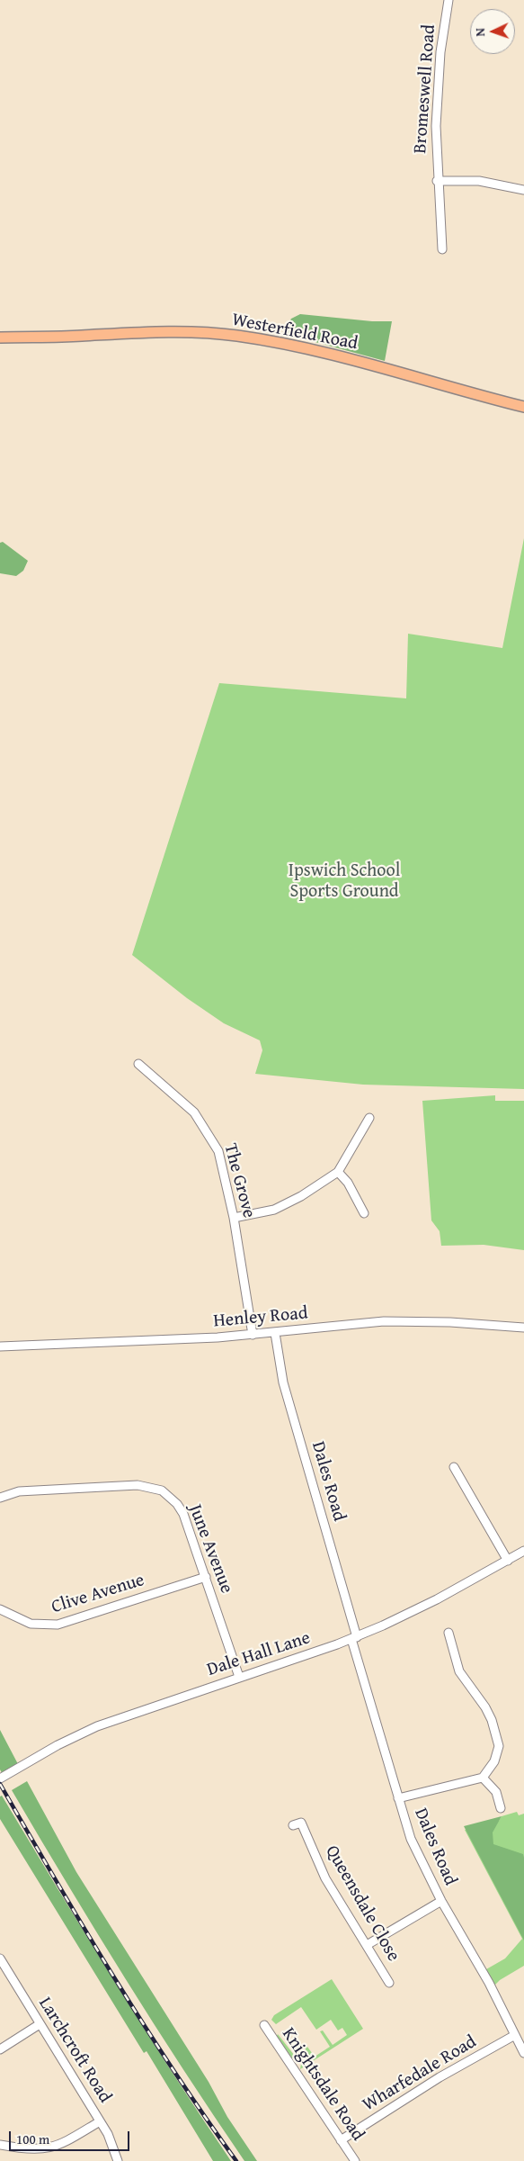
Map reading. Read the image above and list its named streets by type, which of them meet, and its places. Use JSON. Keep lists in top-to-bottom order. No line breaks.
{"streets":{"main road":["Westerfield Road"],"street":["Bromeswell Road","The Grove","Henley Road","Dales Road","June Avenue","Clive Avenue","Dale Hall Lane","Queensdale Close","Larchcroft Road","Wharfedale Road","Knightsdale Road"]},"crossings":[["The Grove","Henley Road"],["Henley Road","Dales Road"],["Dales Road","Dale Hall Lane"],["Dales Road","Wharfedale Road"],["June Avenue","Clive Avenue"],["June Avenue","Dale Hall Lane"],["Wharfedale Road","Knightsdale Road"]],"parks":["Ipswich School Sports Ground"],"scale_bar":"100 m","north":"left"}
